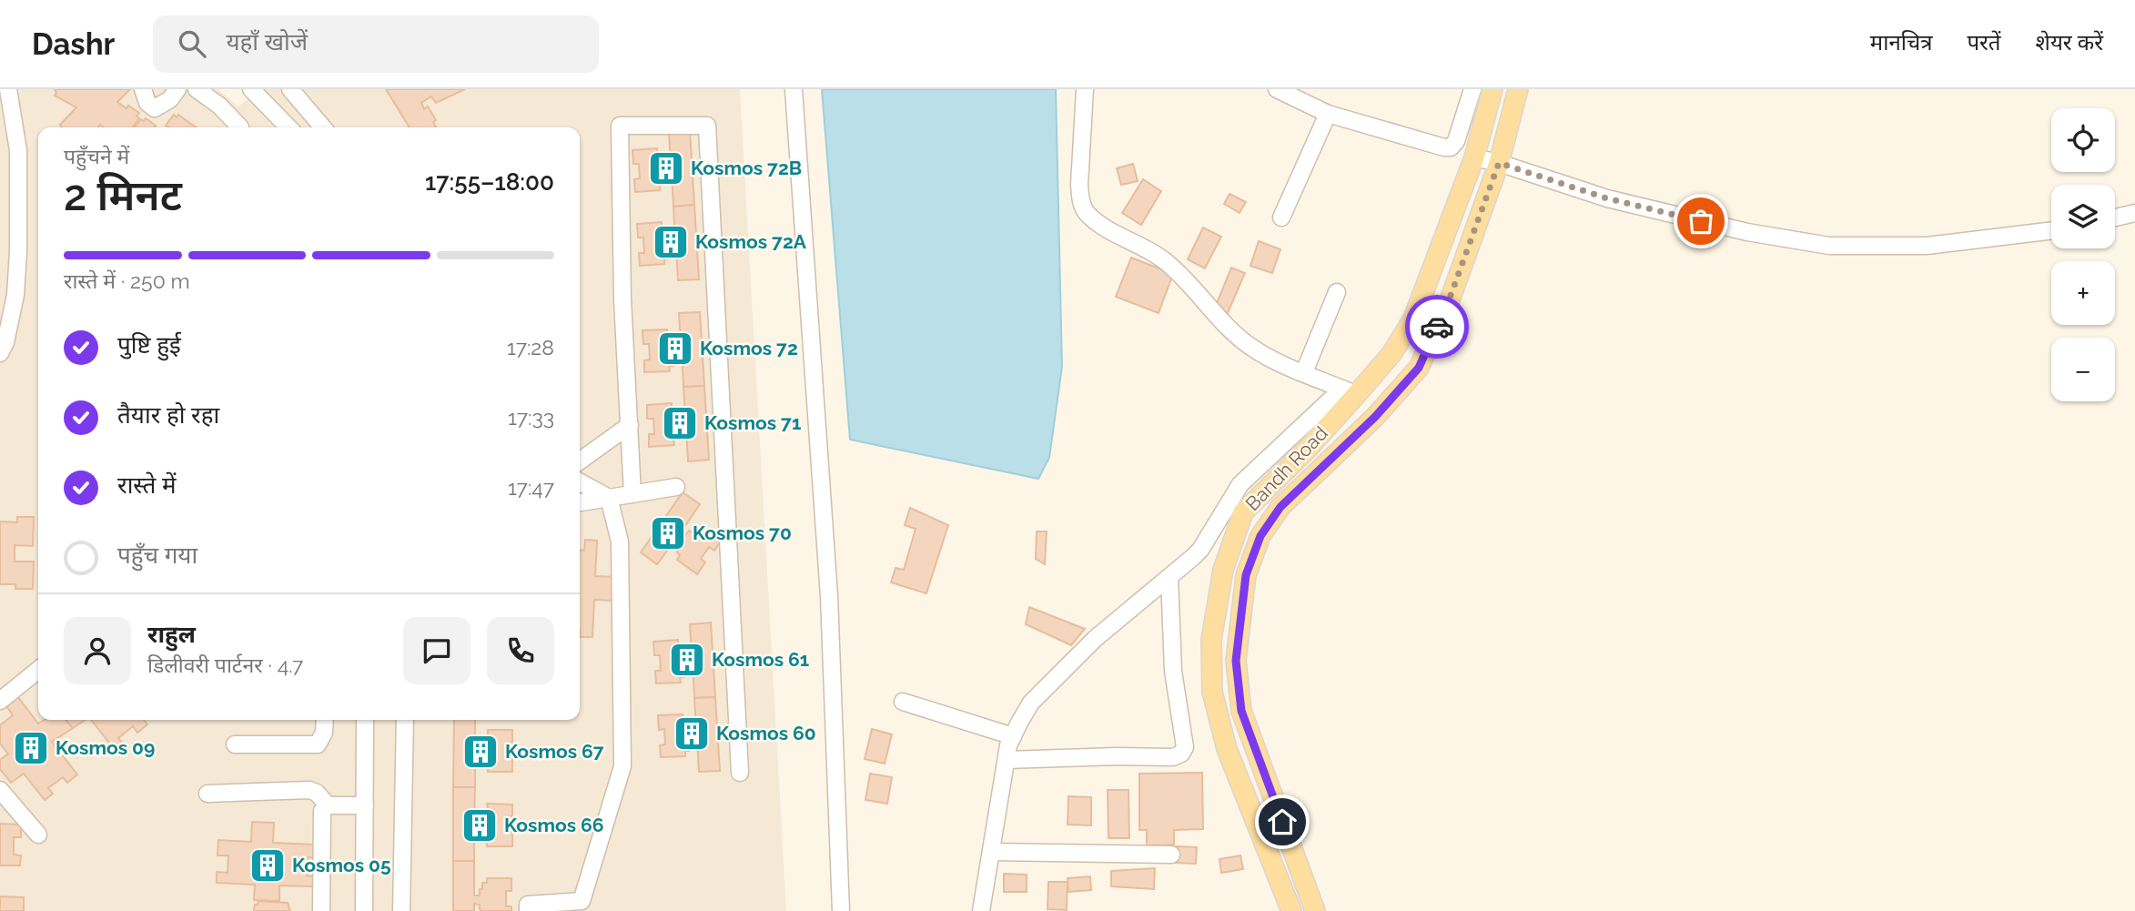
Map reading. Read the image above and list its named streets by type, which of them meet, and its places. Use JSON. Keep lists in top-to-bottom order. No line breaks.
{"streets":{"main road":["Bandh Road"]},"places":{"building":["Kosmos 72B","Kosmos 72A","Kosmos 72","Kosmos 71","Kosmos 70","Kosmos 61","Kosmos 60","Kosmos 09","Kosmos 67","Kosmos 66","Kosmos 05"]},"page":{"header":"Dashr","search":"यहाँ खोजें","nav":["मानचित्र","परतें","शेयर करें"],"map_buttons":["+","−"],"heading":["2 मिनट","पहुँचने में","17:55–18:00"],"panel":["राहुल","डिलीवरी पार्टनर · 4.7"],"bar":"रास्ते में · 250 m","list":[["पुष्टि हुई","17:28"],["तैयार हो रहा","17:33"],["रास्ते में","17:47"],"पहुँच गया"]}}
